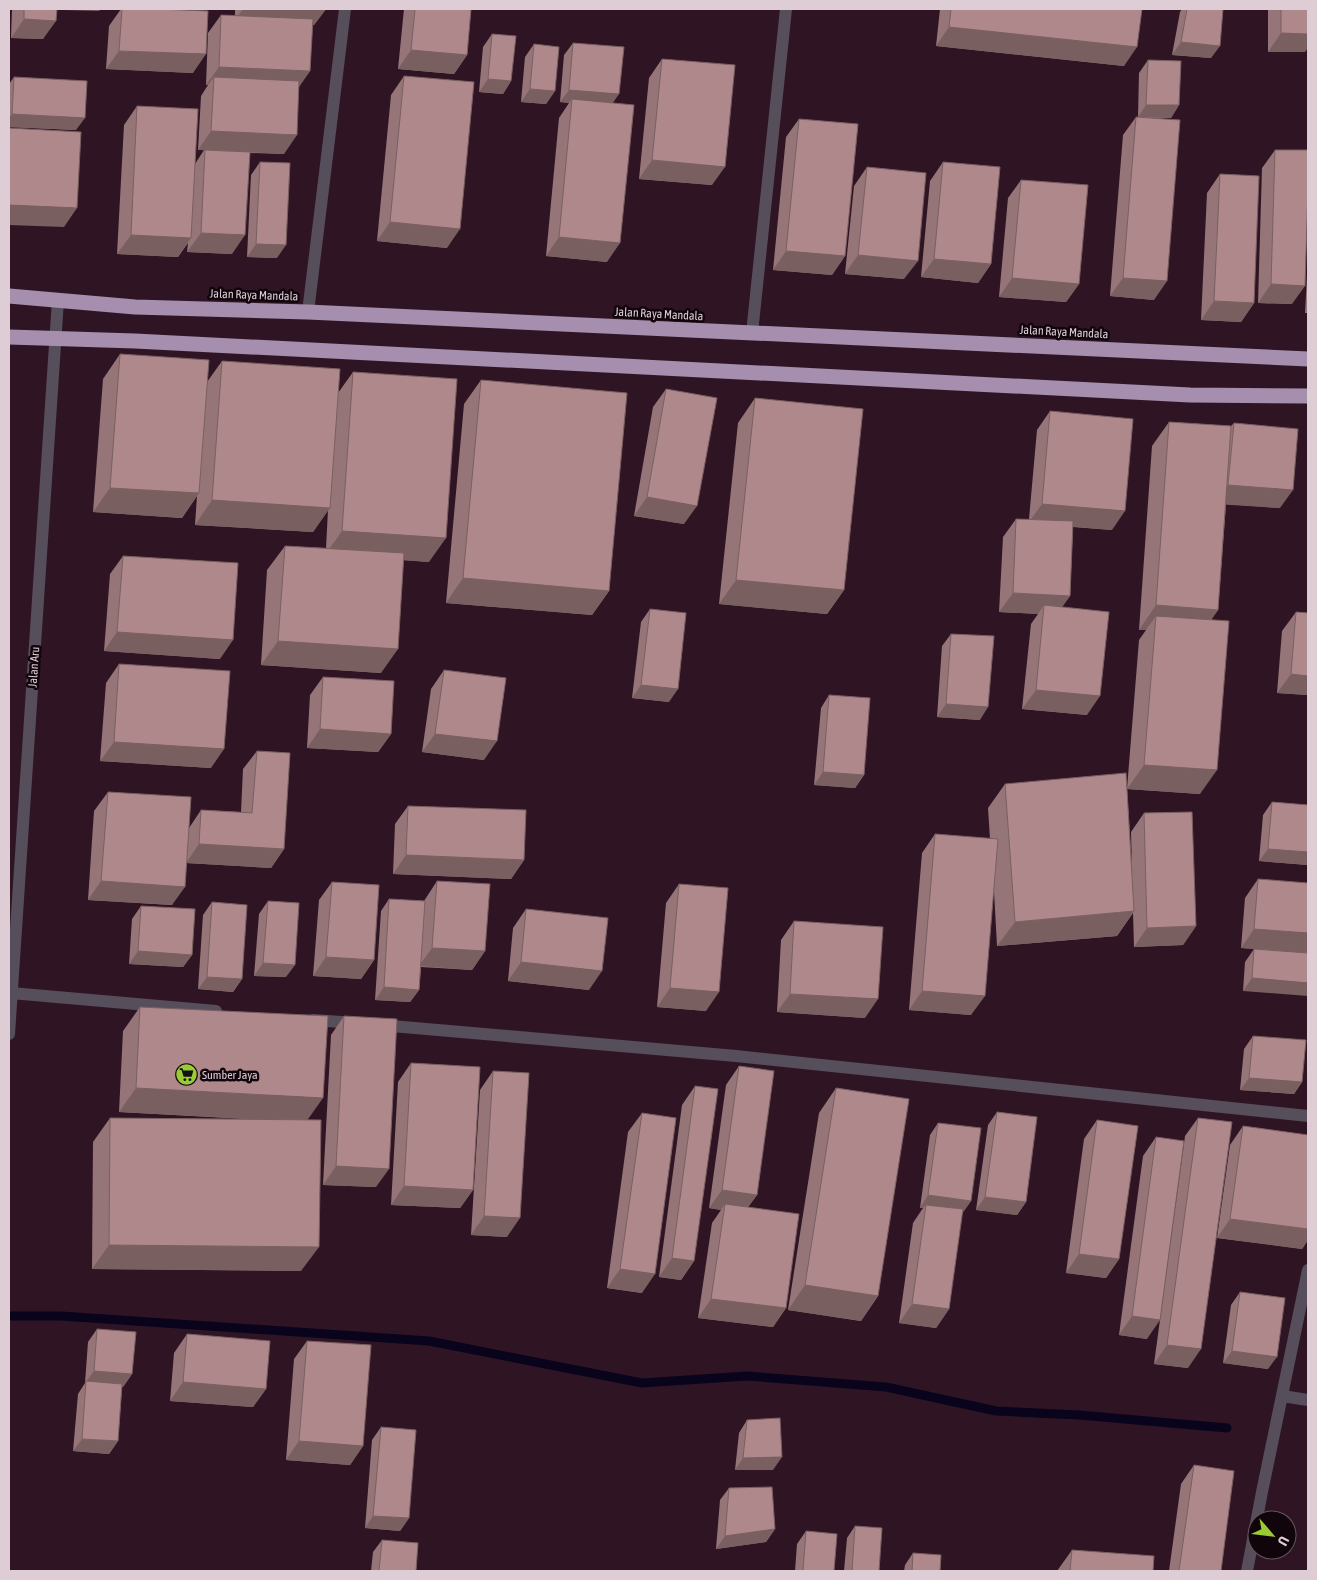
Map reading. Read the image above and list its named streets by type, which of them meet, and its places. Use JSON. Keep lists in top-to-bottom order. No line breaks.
{"streets":{"highway":["Jalan Raya Mandala"],"street":["Jalan Aru"]},"crossings":[["Jalan Raya Mandala","Jalan Aru"]],"places":{"supermarket":["Sumber Jaya"]},"north":"bottom right"}
